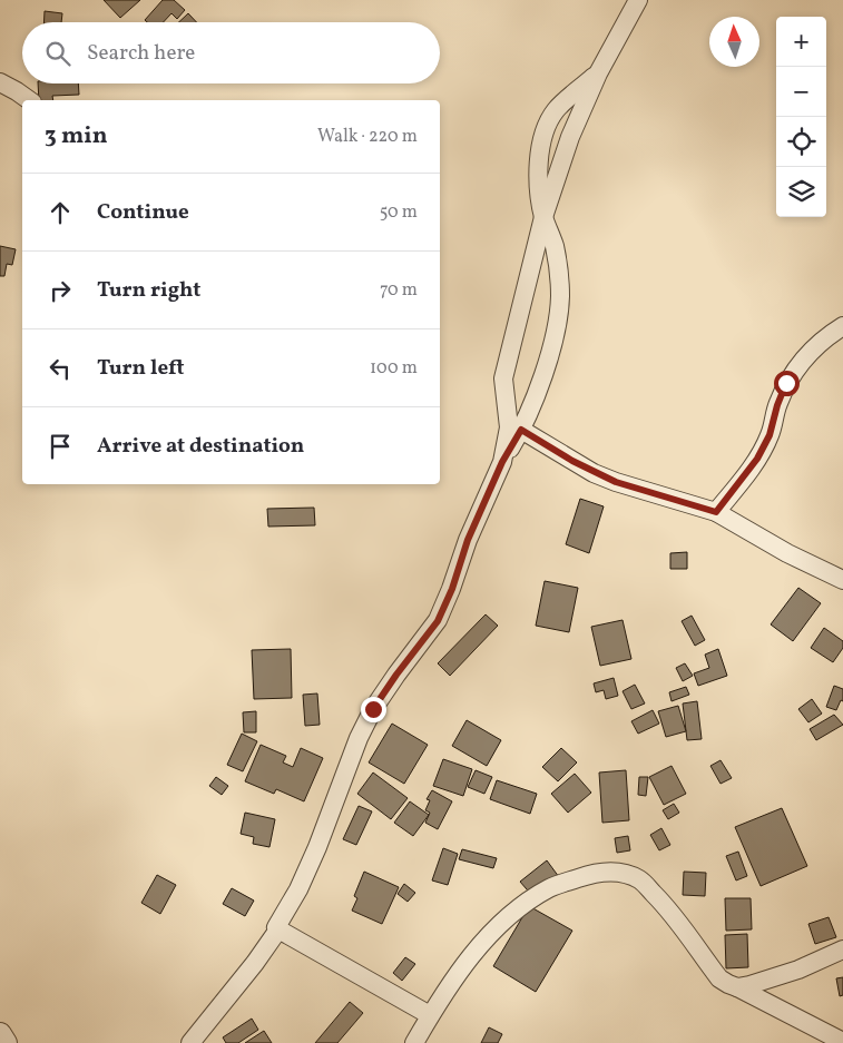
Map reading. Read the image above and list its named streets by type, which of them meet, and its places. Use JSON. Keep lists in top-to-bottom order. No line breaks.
{"north":"top","page":{"map_buttons":["+","−"],"search":"Search here","heading":["3 min","Walk · 220 m"],"list":[["Continue","50 m"],["Turn right","70 m"],["Turn left","100 m"],"Arrive at destination"]}}
